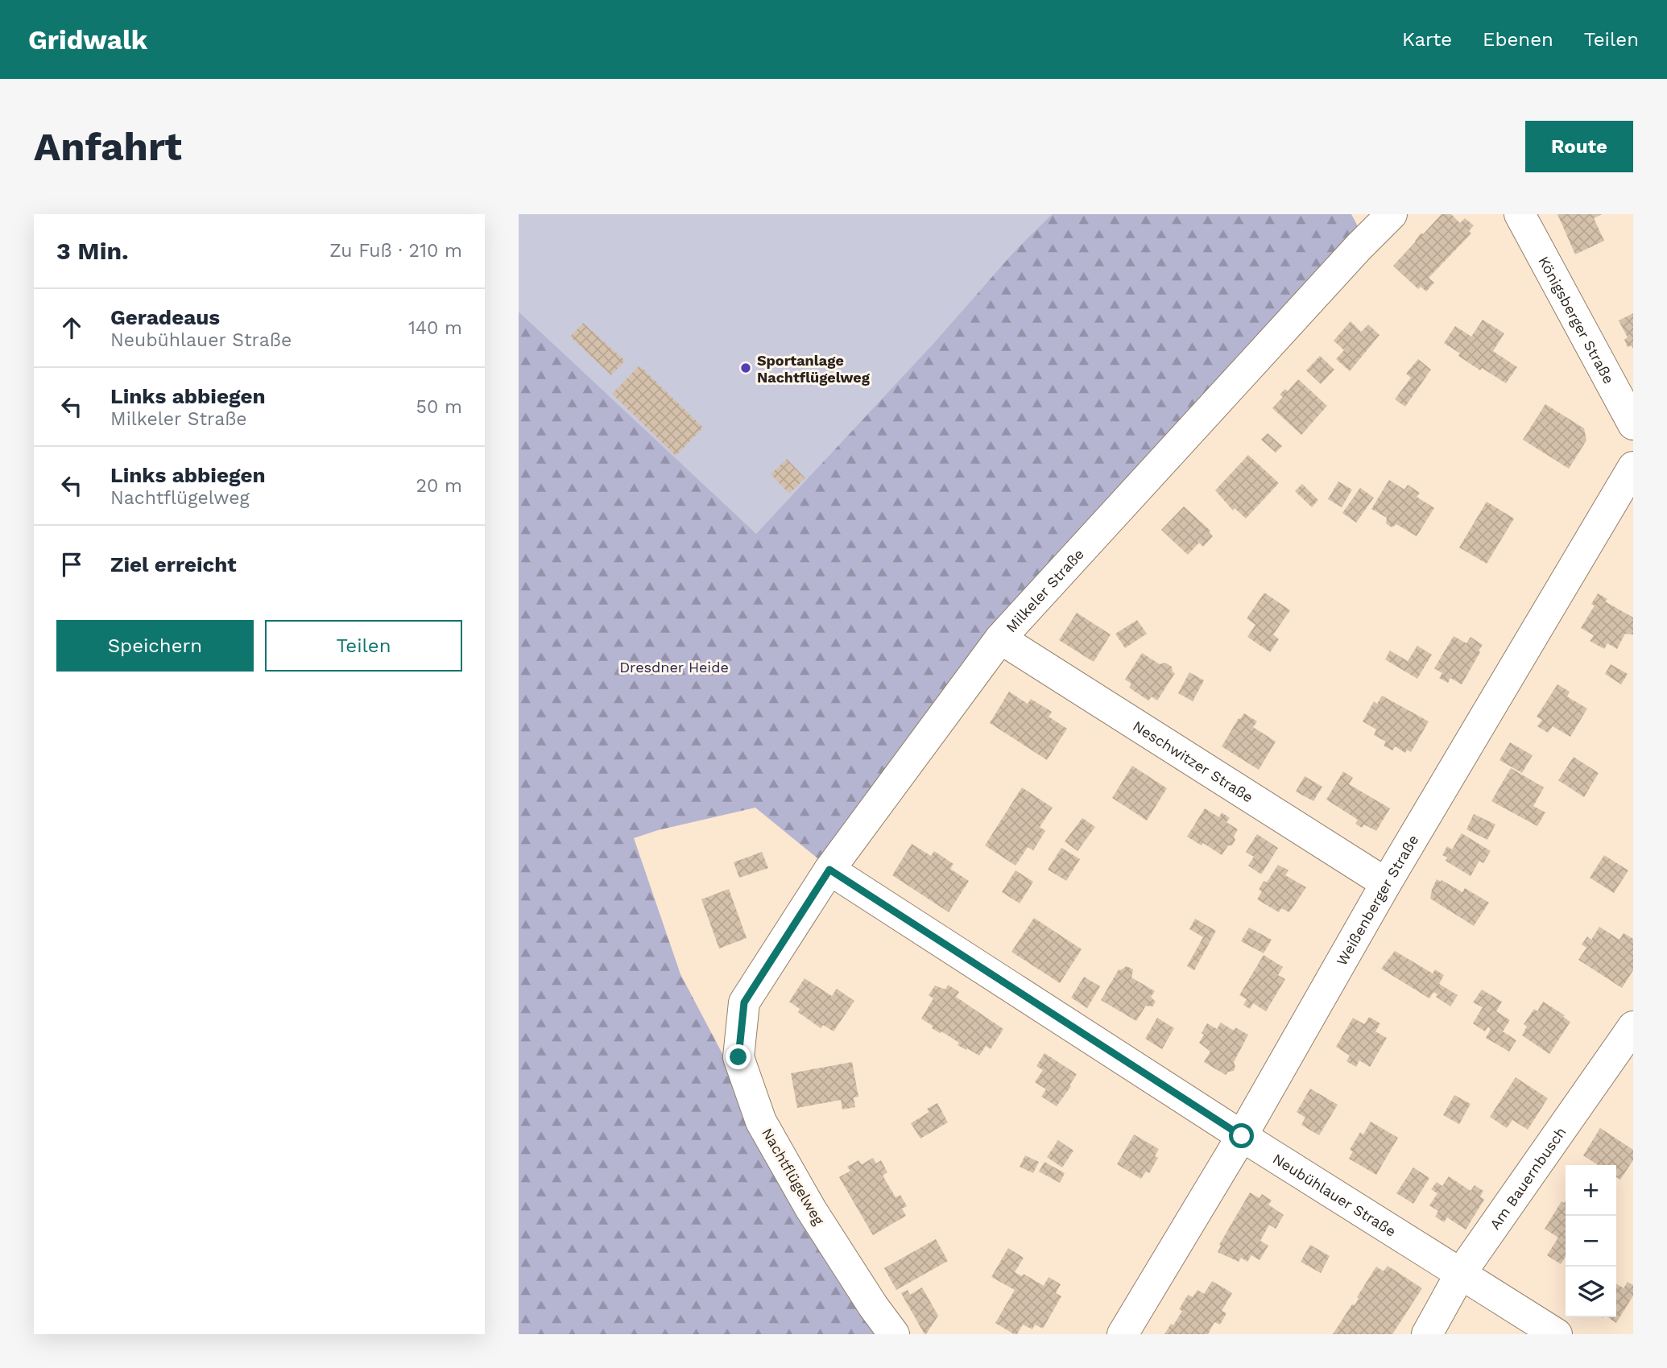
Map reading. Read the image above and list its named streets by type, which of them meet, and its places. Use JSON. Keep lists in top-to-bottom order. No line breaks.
{"streets":{"street":["Königsberger Straße","Milkeler Straße","Neschwitzer Straße","Weißenberger Straße","Nachtflügelweg","Am Bauernbusch","Neubühlauer Straße"]},"crossings":[["Milkeler Straße","Neschwitzer Straße"],["Milkeler Straße","Nachtflügelweg"],["Milkeler Straße","Neubühlauer Straße"],["Neschwitzer Straße","Weißenberger Straße"],["Weißenberger Straße","Neubühlauer Straße"],["Am Bauernbusch","Neubühlauer Straße"]],"parks":["Dresdner Heide"],"places":["Sportanlage Nachtflügelweg"],"page":{"header":"Gridwalk","nav":["Karte","Ebenen","Teilen"],"buttons":["Route",["Speichern","Teilen"]],"title":"Anfahrt","heading":["3 Min.","Zu Fuß · 210 m"],"list":[["Geradeaus","Neubühlauer Straße","140 m"],["Links abbiegen","Milkeler Straße","50 m"],["Links abbiegen","Nachtflügelweg","20 m"],"Ziel erreicht"],"map_buttons":["+","−"]}}
